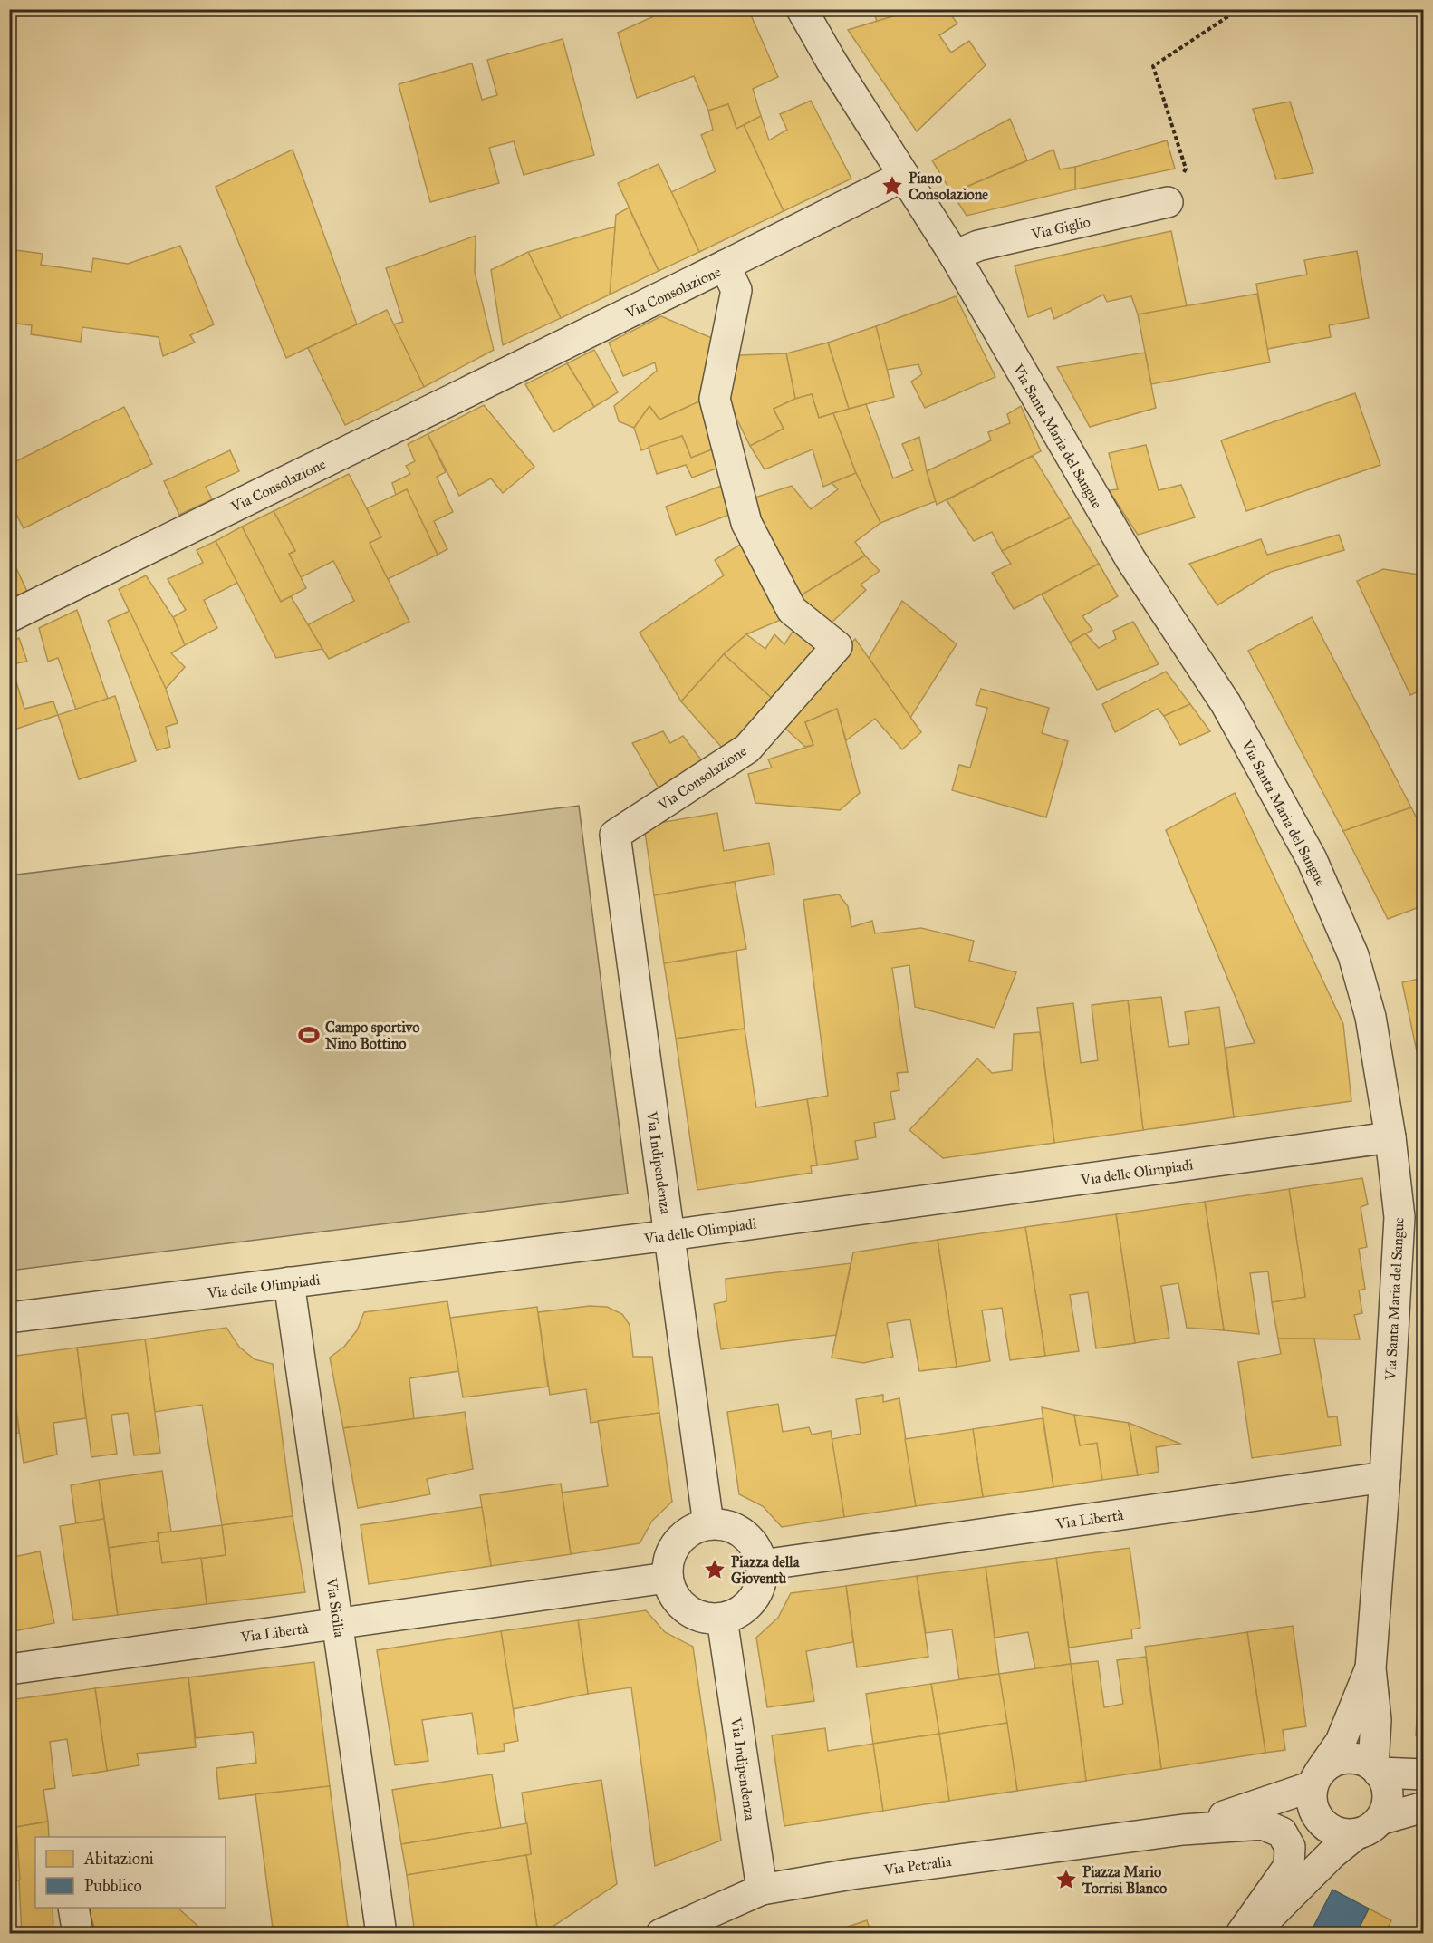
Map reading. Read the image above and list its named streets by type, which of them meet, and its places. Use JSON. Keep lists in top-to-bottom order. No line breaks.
{"streets":{"street":["Via Giglio","Via Consolazione","Via Santa Maria del Sangue","Via Indipendenza","Via delle Olimpiadi","Via Libertà","Via Sicilia","Via Petralia"]},"crossings":[["Via Giglio","Via Santa Maria del Sangue"],["Via Consolazione","Via Indipendenza"],["Via Santa Maria del Sangue","Via delle Olimpiadi"],["Via Santa Maria del Sangue","Via Libertà"],["Via Indipendenza","Via delle Olimpiadi"],["Via Indipendenza","Via Libertà"],["Via Indipendenza","Via Petralia"],["Via delle Olimpiadi","Via Sicilia"],["Via Libertà","Via Sicilia"]],"places":{"place":["Piano Consolazione","Piazza della Gioventù","Piazza Mario Torrisi Blanco"],"sports":["Campo sportivo Nino Bottino"]},"legend":["Abitazioni","Pubblico"]}
